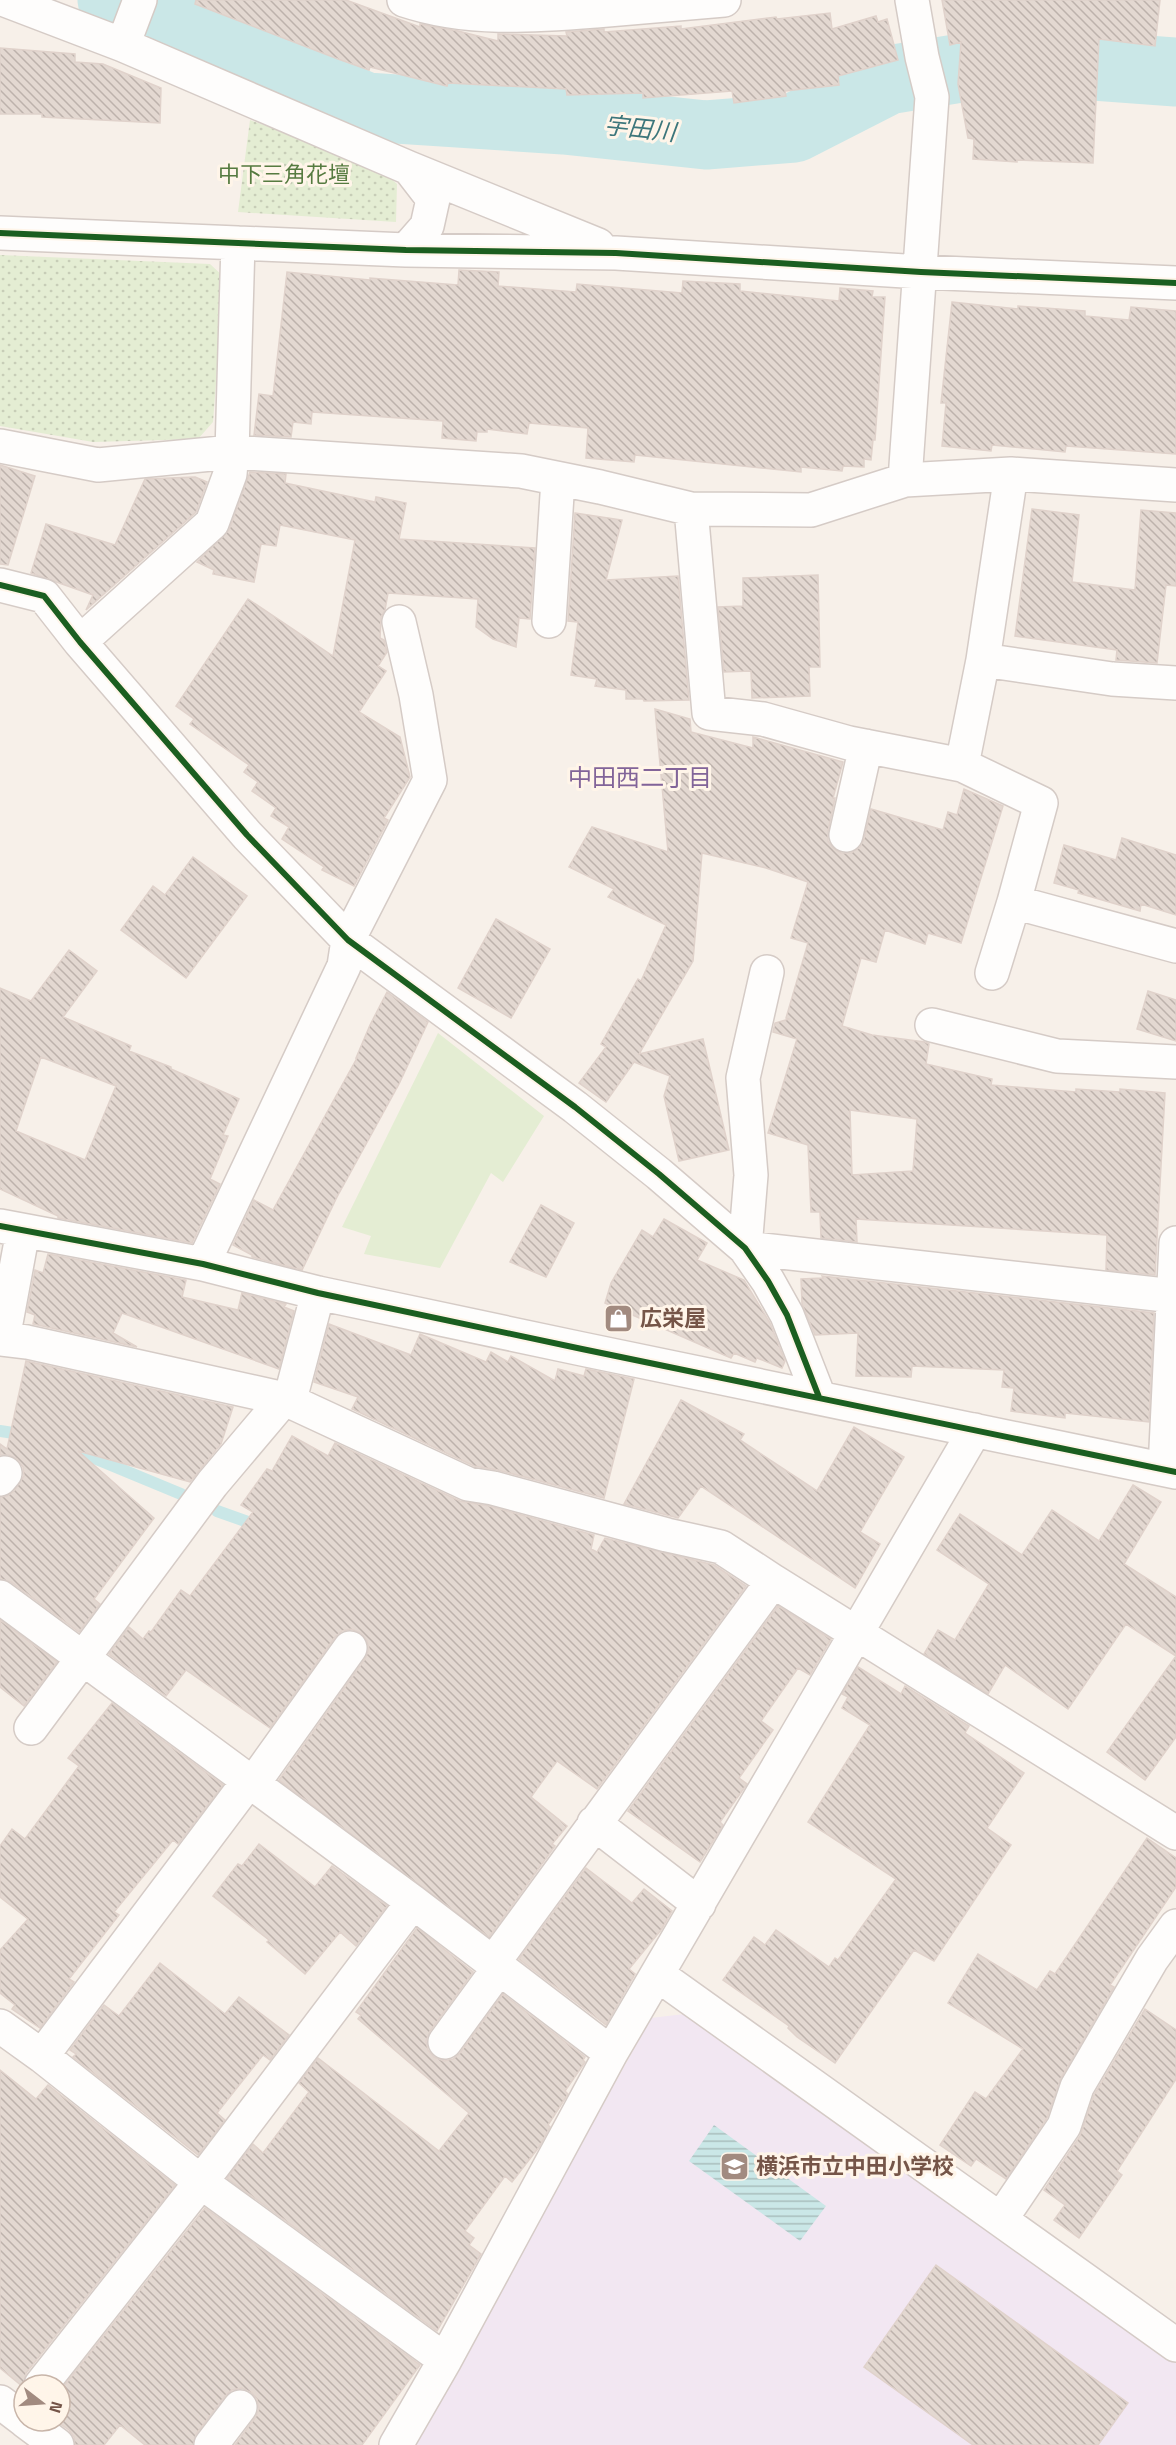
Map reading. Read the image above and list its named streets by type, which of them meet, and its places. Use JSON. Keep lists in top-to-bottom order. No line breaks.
{"districts":["中田西二丁目"],"water":["宇田川"],"parks":["中下三角花壇"],"places":{"shop":["広栄屋"],"school or university":["横浜市立中田小学校"]},"north":"right"}
